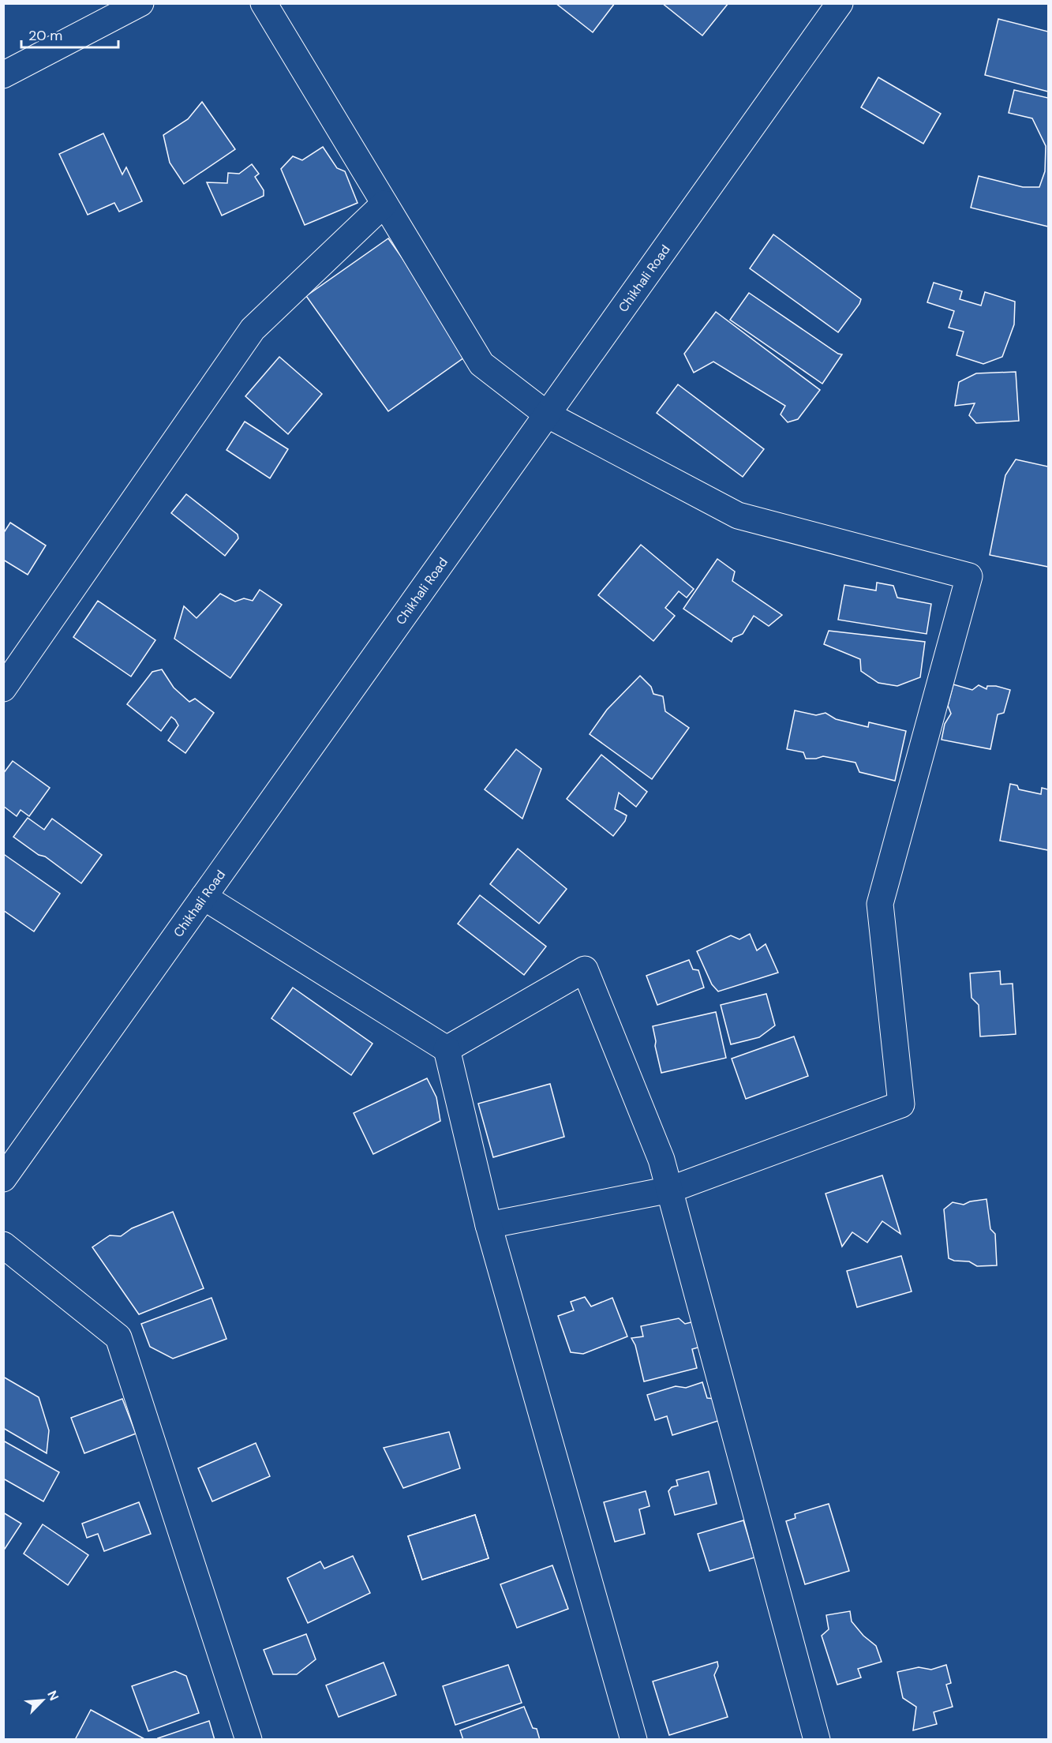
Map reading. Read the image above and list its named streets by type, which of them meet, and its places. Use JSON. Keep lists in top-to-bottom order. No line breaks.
{"streets":{"main road":["Chikhali Road"]},"scale_bar":"20 m","north":"top right"}
